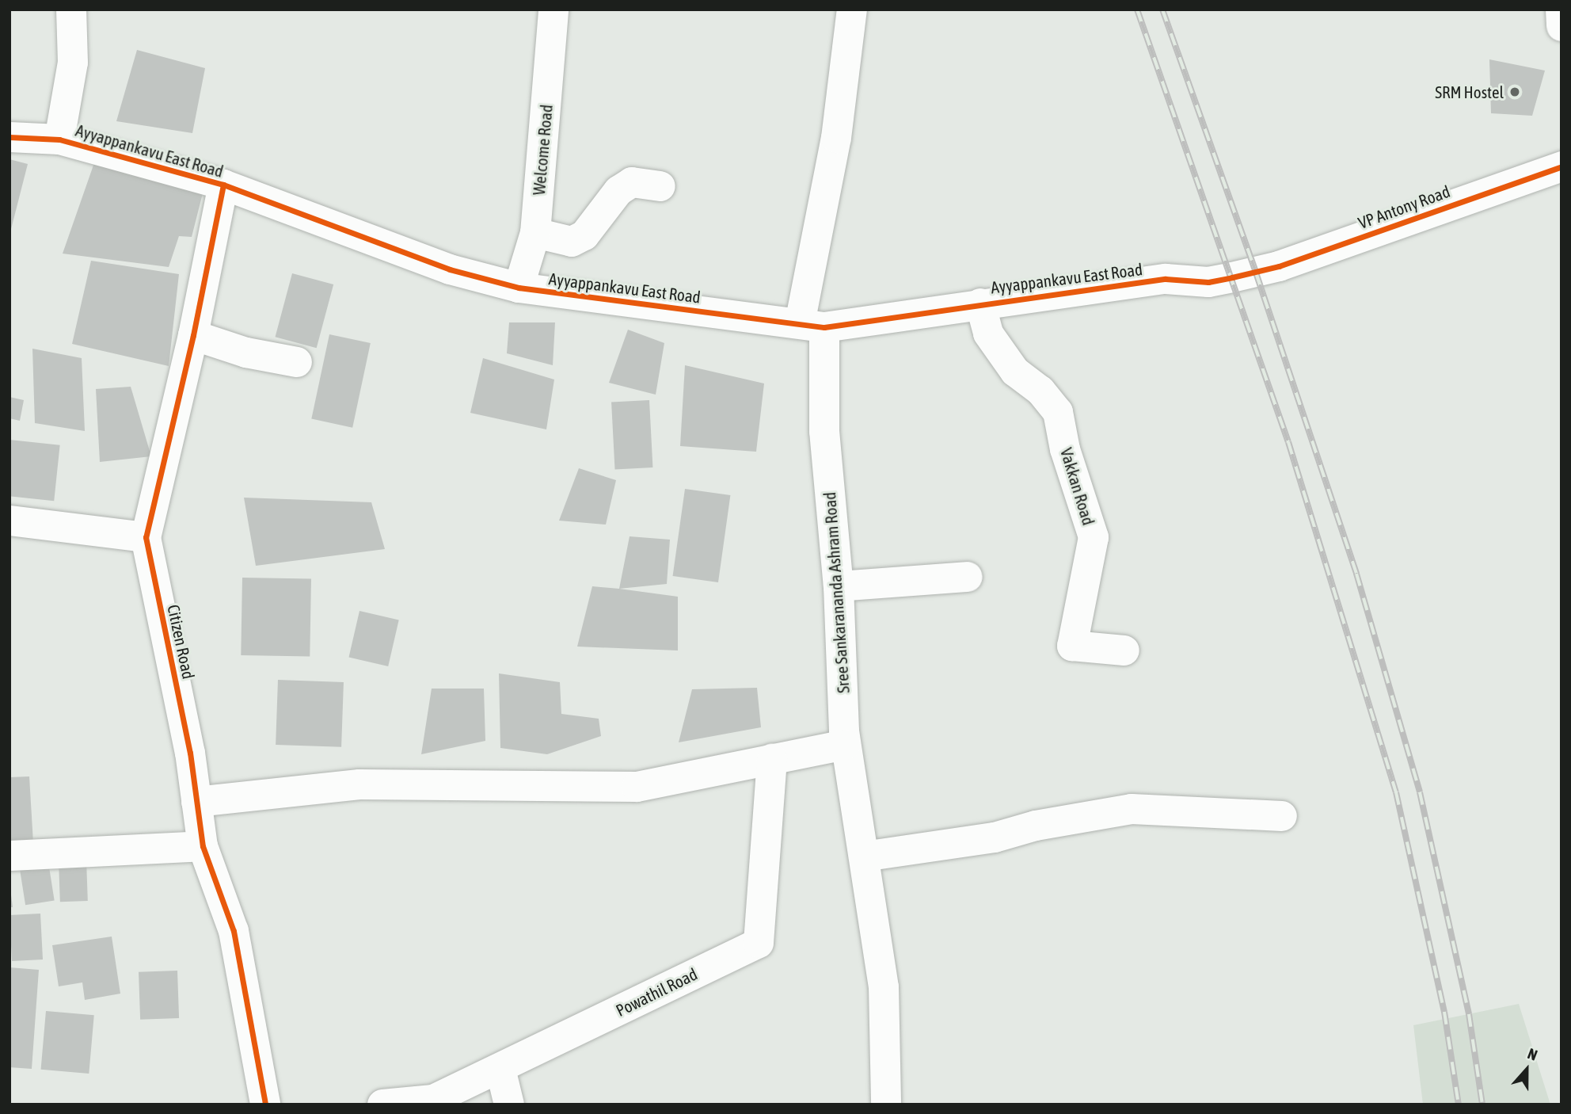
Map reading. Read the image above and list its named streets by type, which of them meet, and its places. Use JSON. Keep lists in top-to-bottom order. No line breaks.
{"streets":{"street":["Welcome Road","Ayyappankavu East Road","VP Antony Road","Vakkan Road","Sree Sankarananda Ashram Road","Citizen Road","Powathil Road"]},"crossings":[["Welcome Road","Ayyappankavu East Road"],["Ayyappankavu East Road","VP Antony Road"],["Ayyappankavu East Road","Vakkan Road"],["Ayyappankavu East Road","Sree Sankarananda Ashram Road"],["Ayyappankavu East Road","Citizen Road"]],"places":["SRM Hostel"],"north":"top"}
